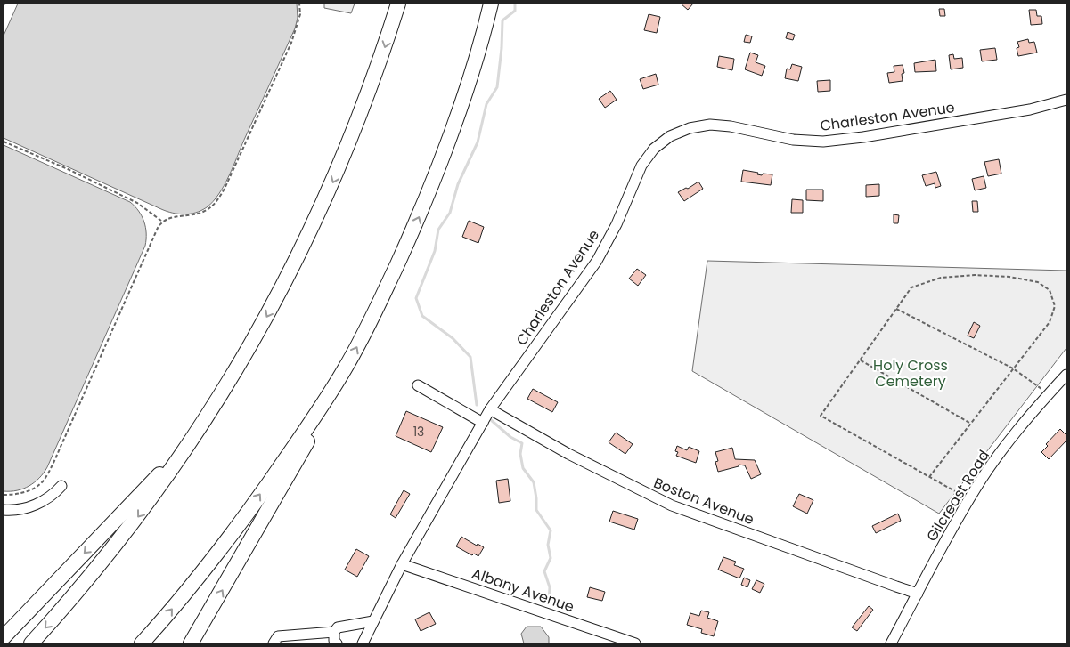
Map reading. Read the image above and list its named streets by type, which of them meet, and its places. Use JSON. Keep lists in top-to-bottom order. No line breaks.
{"streets":{"street":["Charleston Avenue","Gilcreast Road","Boston Avenue","Albany Avenue"]},"crossings":[["Charleston Avenue","Boston Avenue"],["Charleston Avenue","Albany Avenue"],["Gilcreast Road","Boston Avenue"]],"parks":["Holy Cross Cemetery"],"house_numbers":["13"]}
